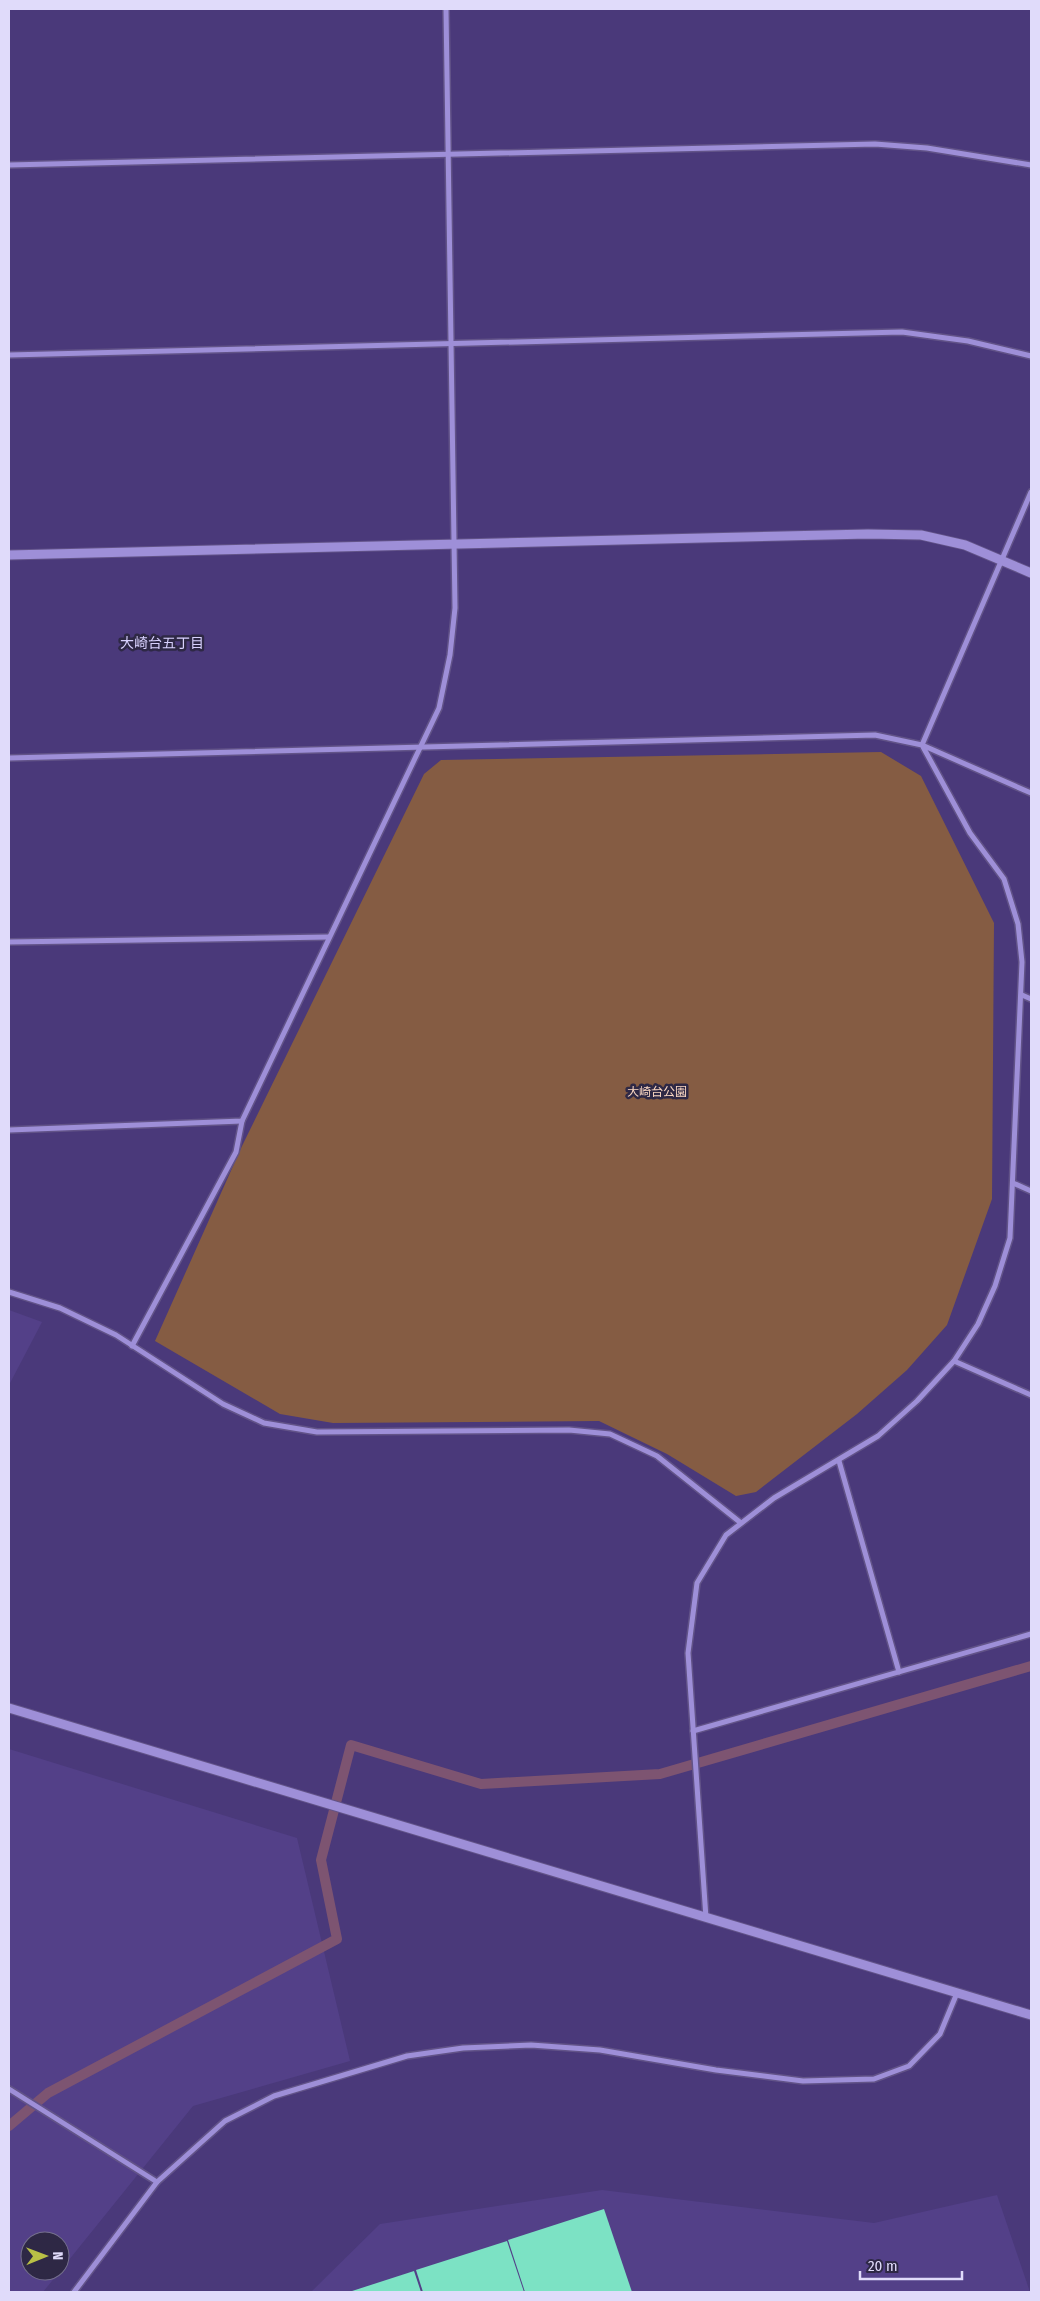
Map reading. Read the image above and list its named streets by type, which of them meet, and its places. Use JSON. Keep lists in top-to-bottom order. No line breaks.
{"districts":["大崎台五丁目"],"parks":["大崎台公園"],"scale_bar":"20 m","north":"right"}
